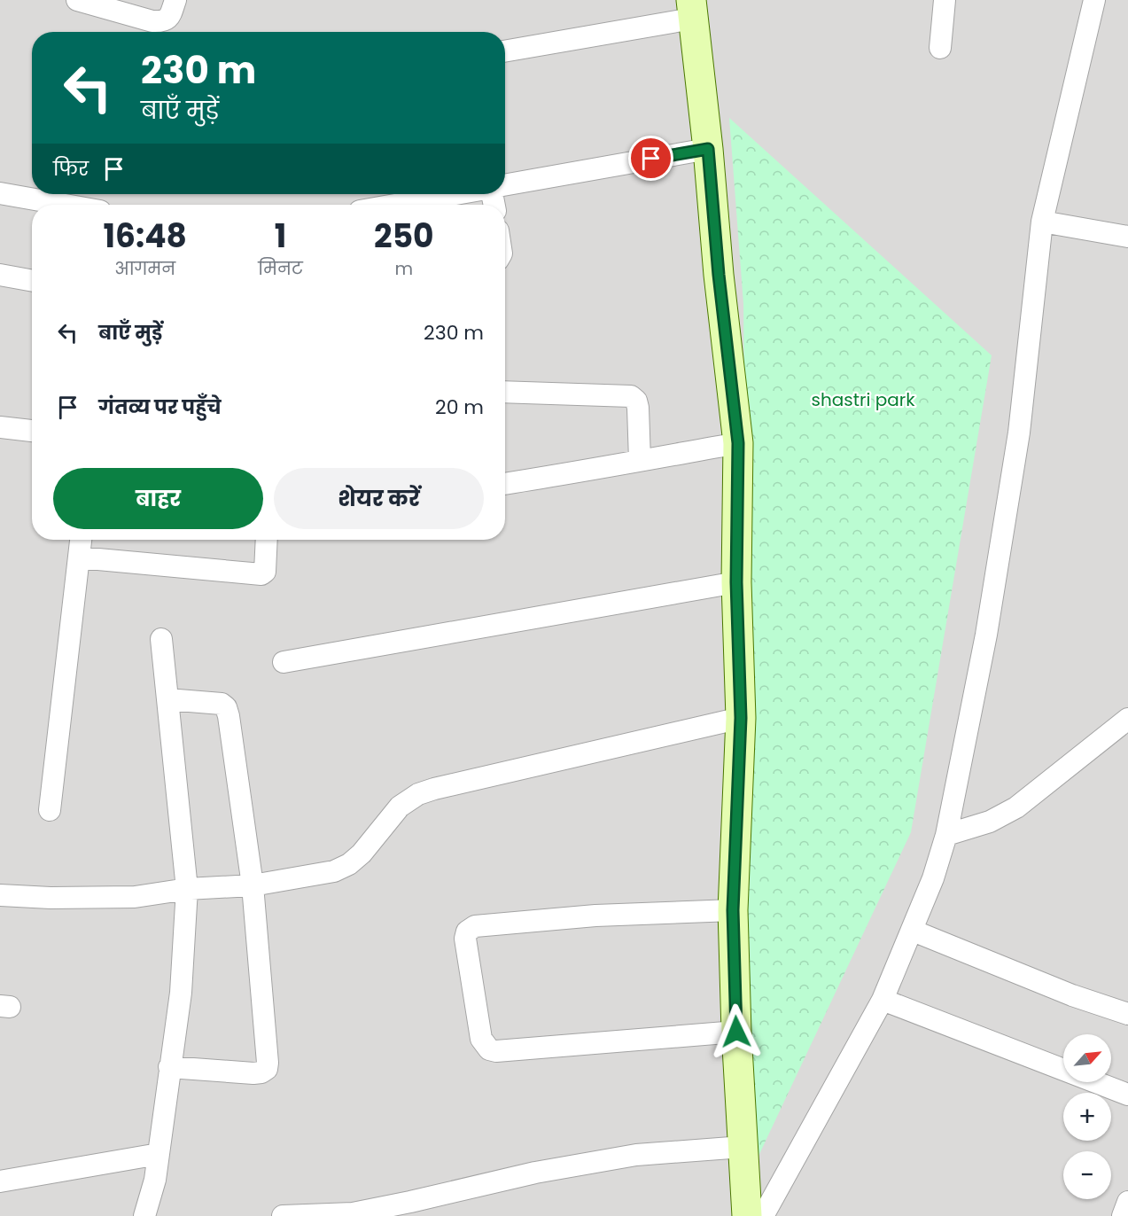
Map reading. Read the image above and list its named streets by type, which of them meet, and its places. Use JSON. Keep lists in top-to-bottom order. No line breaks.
{"parks":["shastri park"],"north":"top right","page":{"turn":["230 m","बाएँ मुड़ें"],"then":"फिर","eta":["16:48","आगमन","1","मिनट","250","m"],"list":[{"name":"बाएँ मुड़ें","value":"230 m"},{"name":"गंतव्य पर पहुँचे","value":"20 m"}],"buttons":["बाहर","शेयर करें"],"map_buttons":["+","−"]}}
